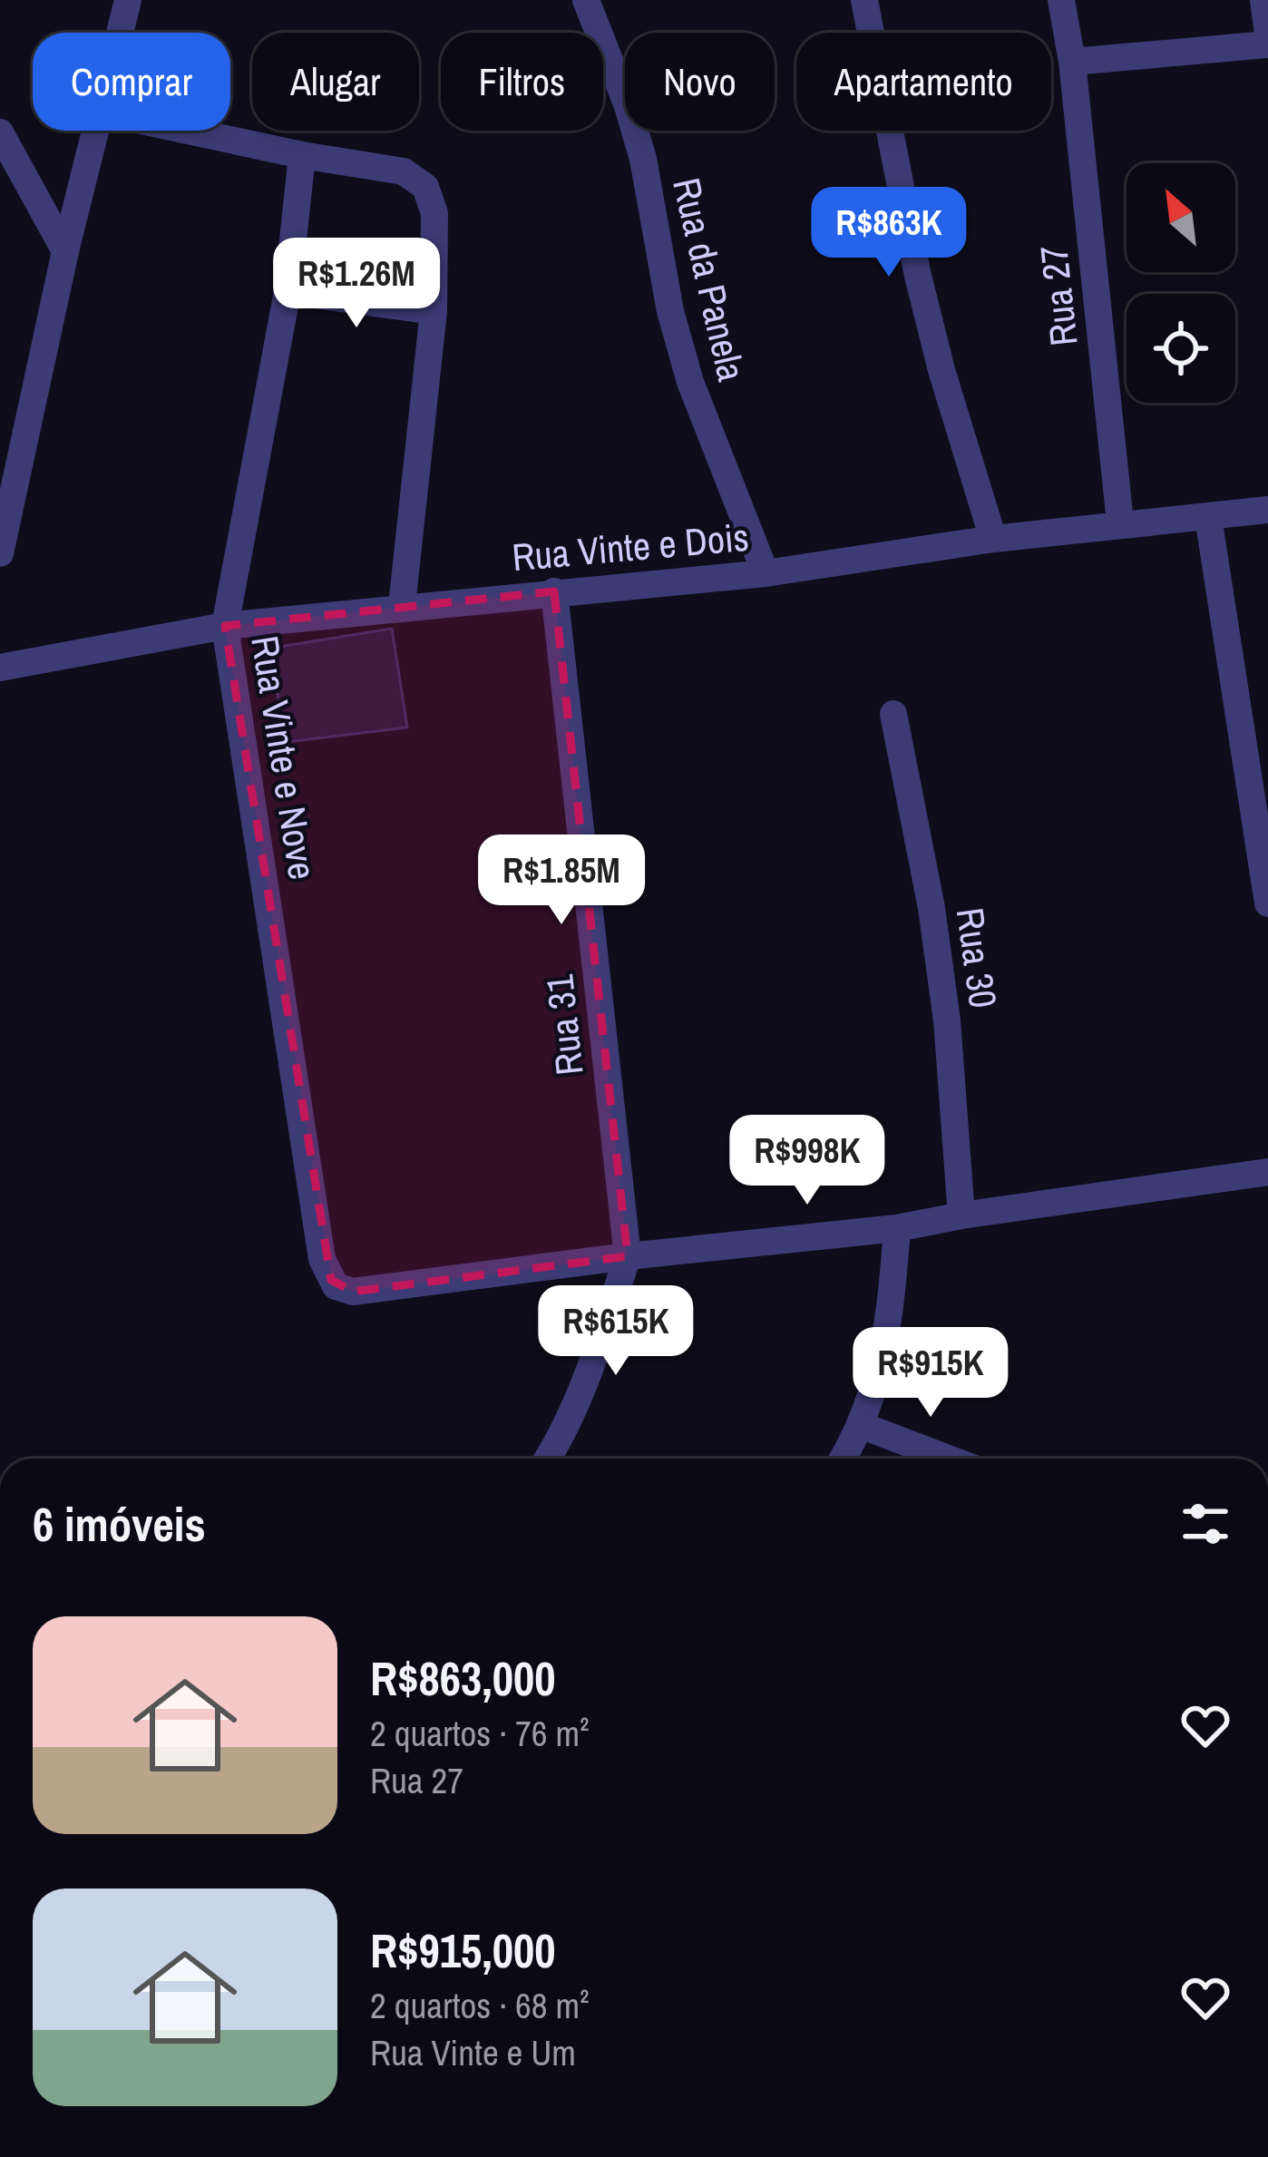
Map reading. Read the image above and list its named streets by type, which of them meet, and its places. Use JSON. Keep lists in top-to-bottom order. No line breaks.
{"streets":{"street":["Rua da Panela","Rua 27","Rua Vinte e Dois","Rua Vinte e Nove","Rua 30","Rua 31"]},"crossings":[["Rua da Panela","Rua Vinte e Dois"],["Rua 27","Rua Vinte e Dois"],["Rua Vinte e Dois","Rua Vinte e Nove"],["Rua Vinte e Dois","Rua 31"],["Rua Vinte e Nove","Rua 31"]],"north":"top left","page":{"chip":["Comprar","Alugar","Filtros","Novo","Apartamento"],"price":["R$863K","R$1.26M","R$1.85M","R$998K","R$615K","R$915K"],"heading":"6 imóveis","list":[{"name":"R$863,000","note":"2 quartos · 76 m² · Rua 27"},{"name":"R$915,000","note":"2 quartos · 68 m² · Rua Vinte e Um"}]}}
